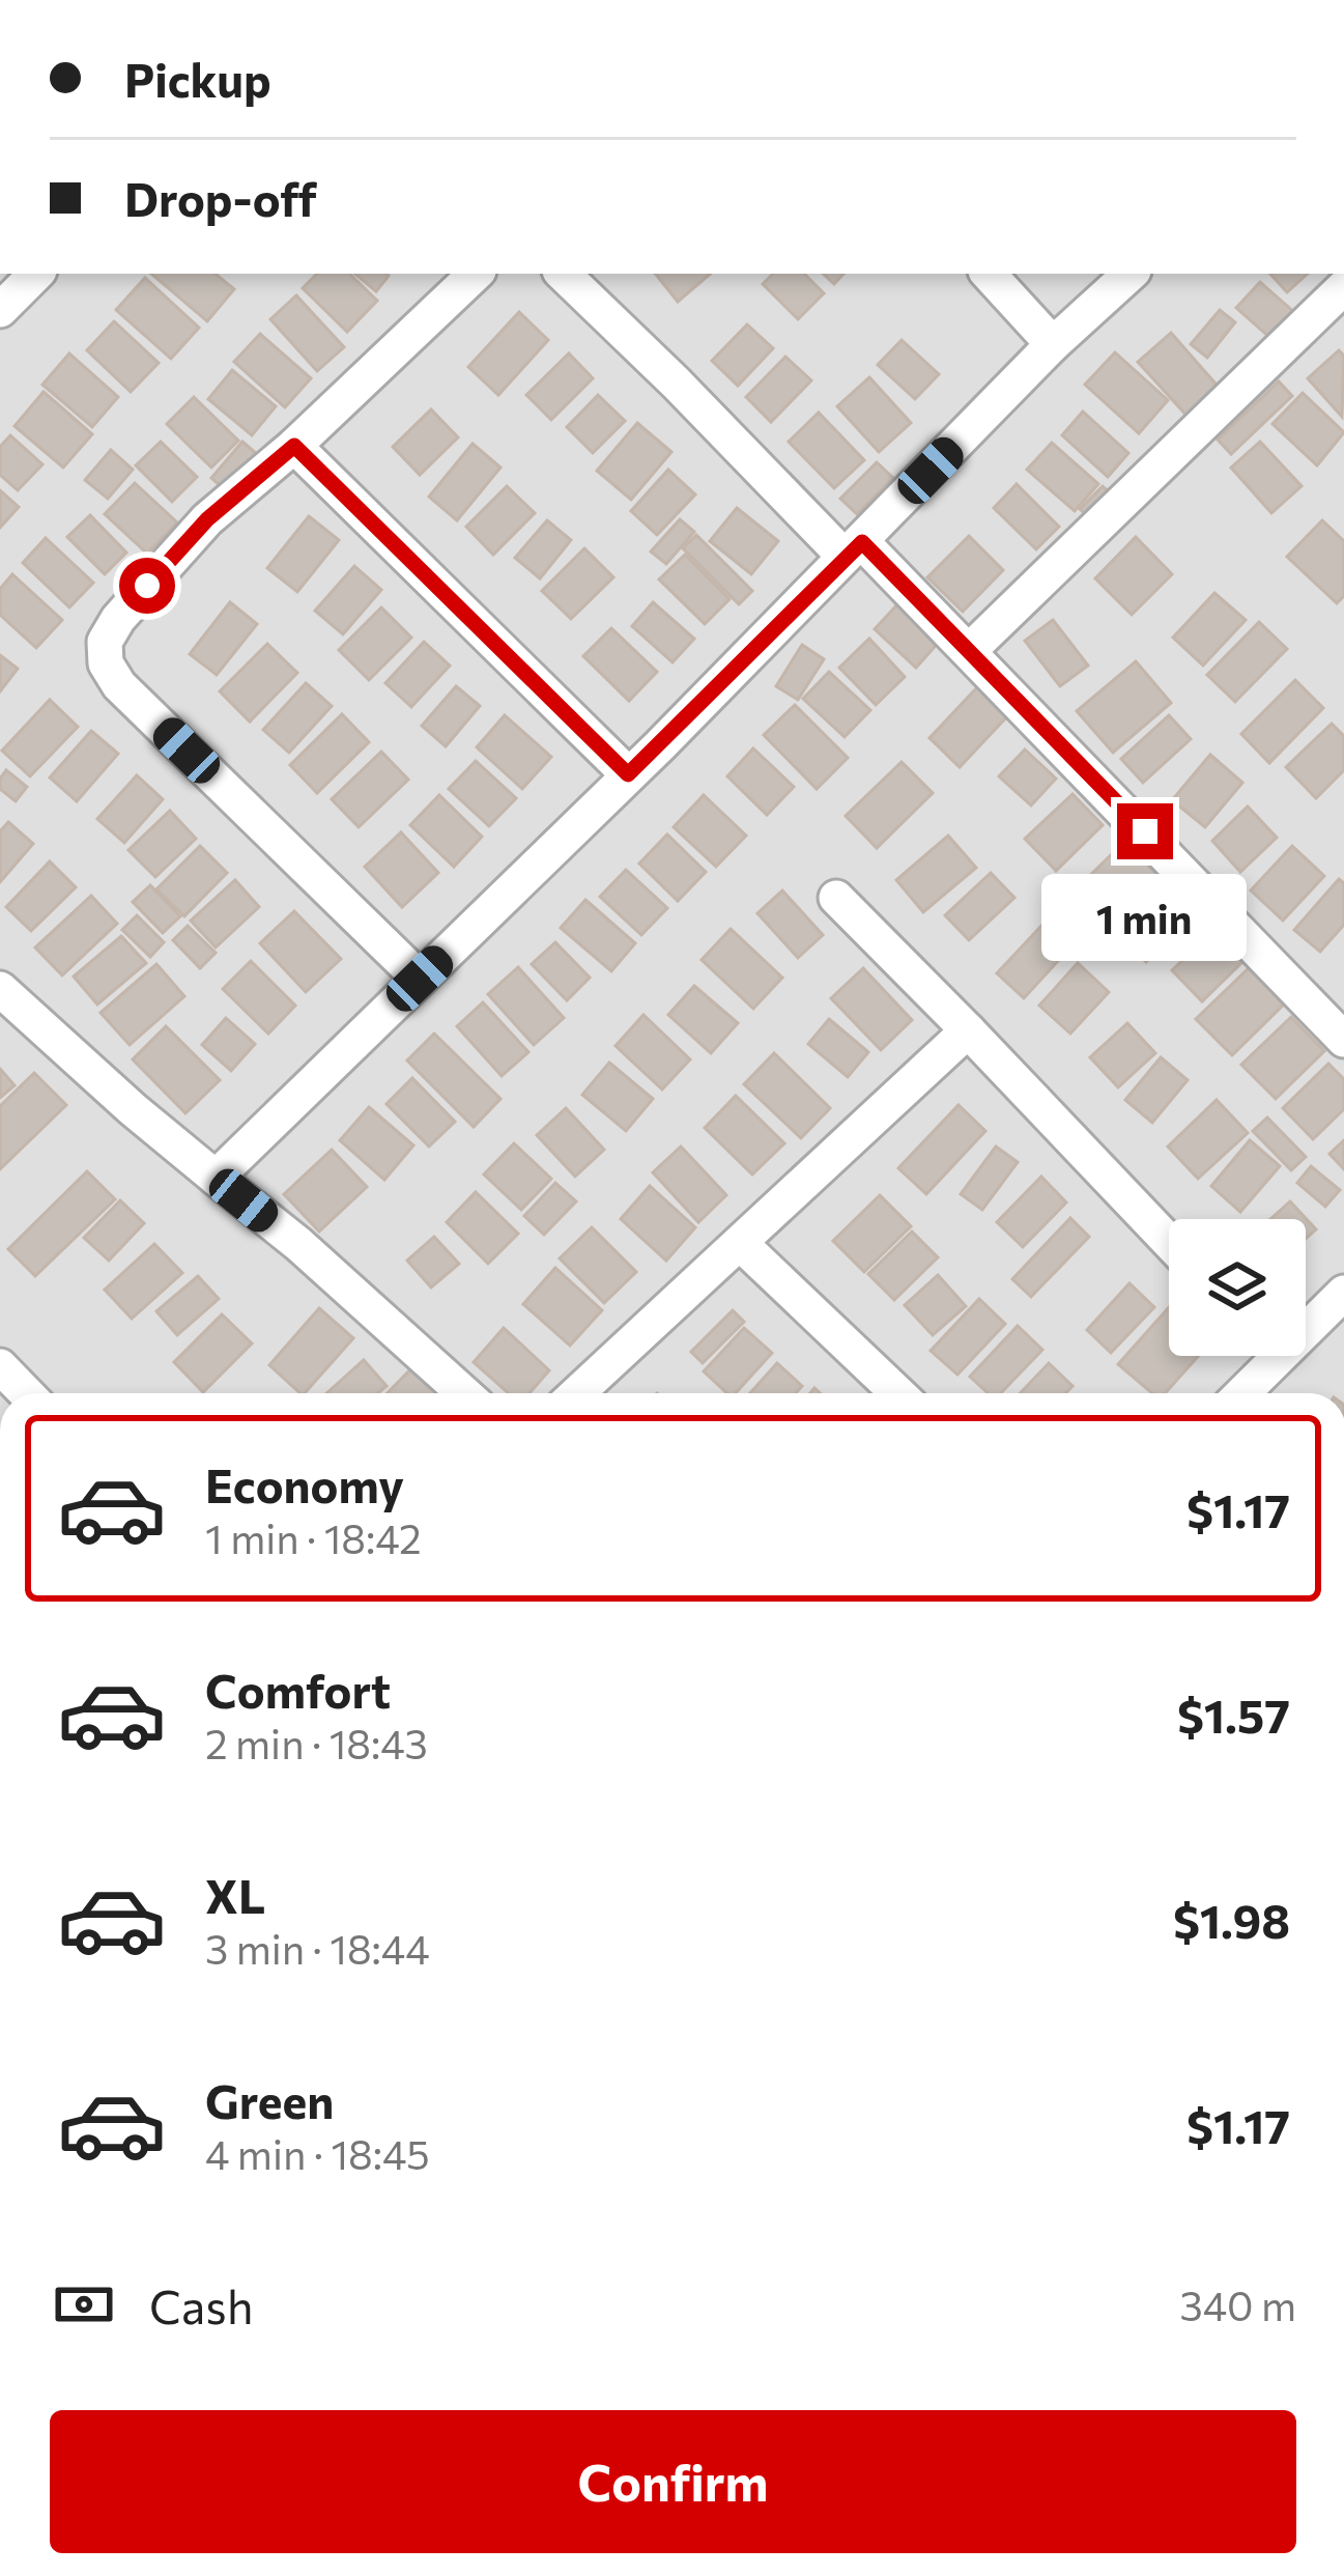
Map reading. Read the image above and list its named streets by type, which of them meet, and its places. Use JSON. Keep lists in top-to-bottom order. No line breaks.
{"page":{"banner":["Pickup","Drop-off"],"bubble":"1 min","list":[{"name":"Economy","note":"1 min · 18:42","value":"$1.17"},{"name":"Comfort","note":"2 min · 18:43","value":"$1.57"},{"name":"XL","note":"3 min · 18:44","value":"$1.98"},{"name":"Green","note":"4 min · 18:45","value":"$1.17"}],"pay":["Cash","340 m"],"buttons":"Confirm"}}
